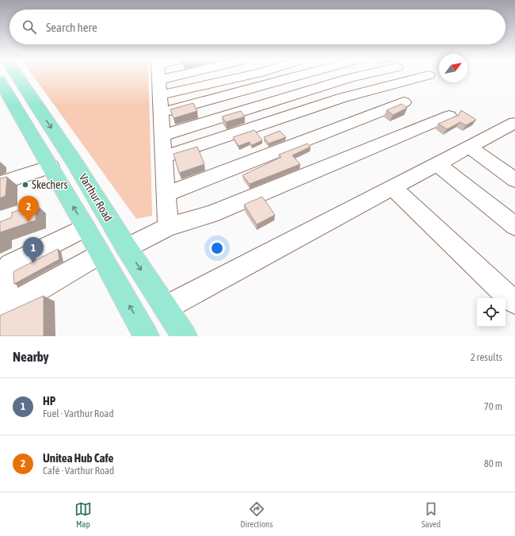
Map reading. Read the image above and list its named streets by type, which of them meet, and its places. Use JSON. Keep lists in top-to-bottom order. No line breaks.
{"streets":{"main road":["Varthur Road"]},"places":["Skechers"],"north":"top right","page":{"search":"Search here","pins":["2","1"],"heading":["Nearby","2 results"],"list":[{"mark":"1","name":"HP","note":"Fuel · Varthur Road","value":"70 m"},{"mark":"2","name":"Unitea Hub Cafe","note":"Café · Varthur Road","value":"80 m"}],"nav":["Map","Directions","Saved"]}}
